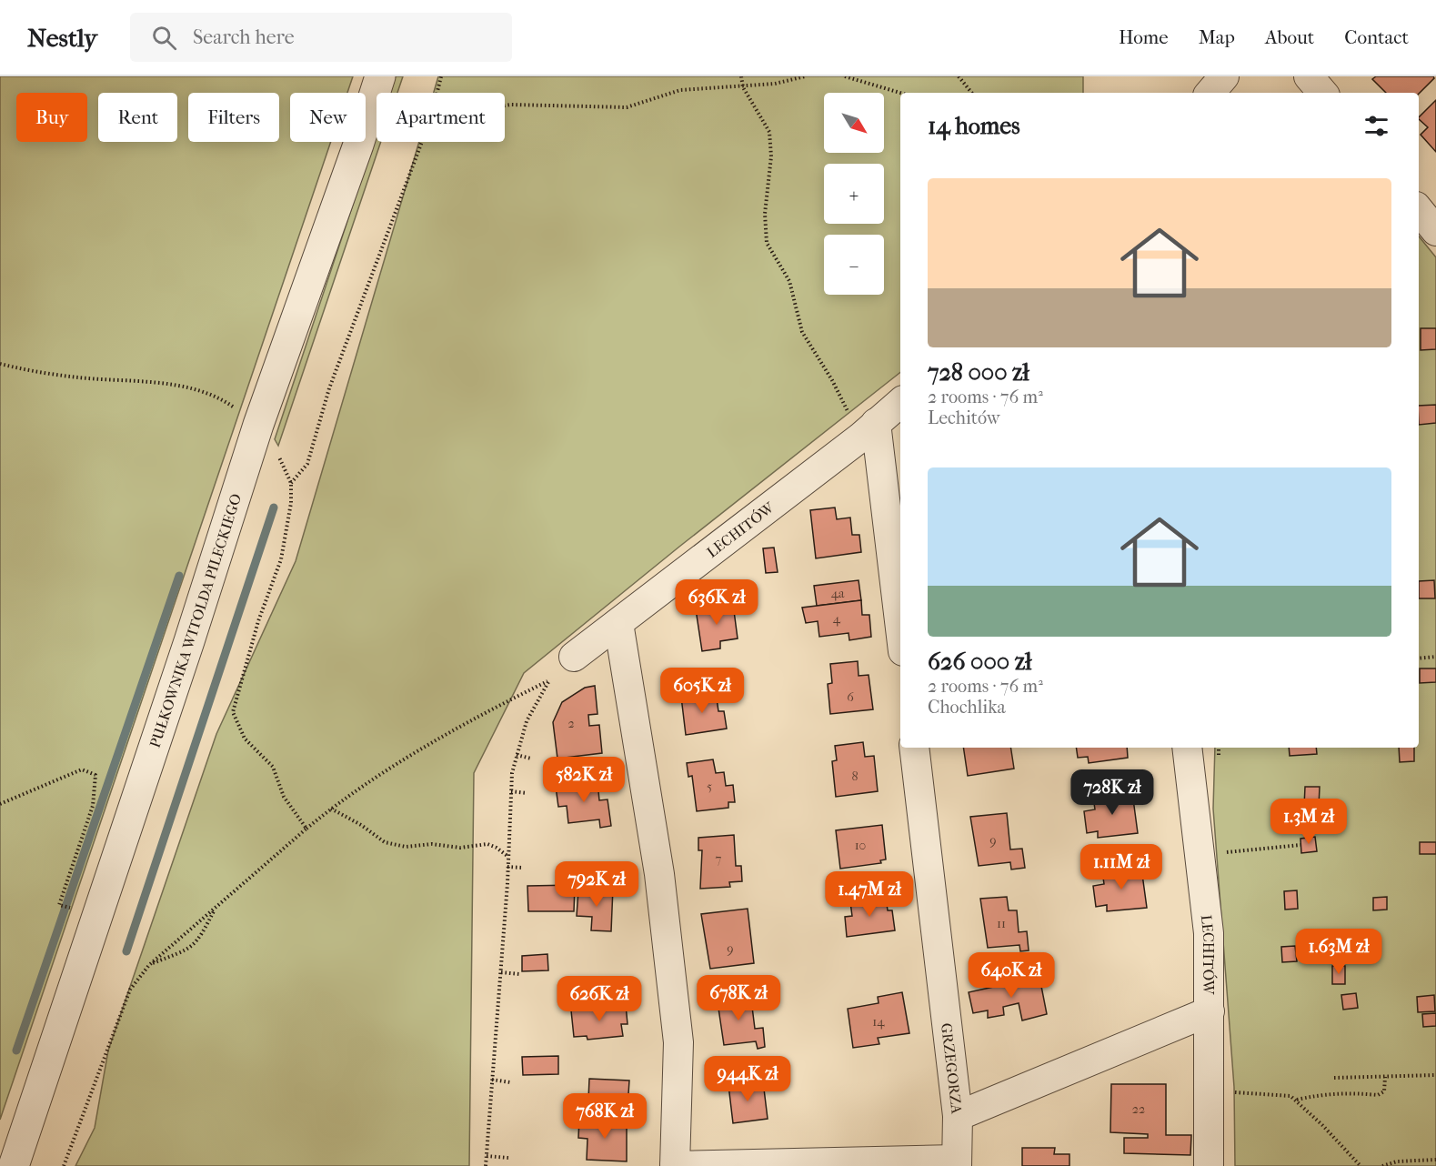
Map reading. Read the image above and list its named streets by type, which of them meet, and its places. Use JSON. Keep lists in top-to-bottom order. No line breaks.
{"streets":{"street":["LECHITÓW","PUŁKOWNIKA WITOLDA PILECKIEGO","GRZEGORZA"]},"house_numbers":["4a","4","6","2","8","5","9","10","7","11","9","14","22"],"north":"bottom right","page":{"header":"Nestly","search":"Search here","nav":["Home","Map","About","Contact"],"map_buttons":["+","−"],"chip":["Buy","Rent","Filters","New","Apartment"],"heading":"14 homes","list":[{"name":"728 000 zł","note":"2 rooms · 76 m² · Lechitów"},{"name":"626 000 zł","note":"2 rooms · 76 m² · Chochlika"}],"price":["636K zł","605K zł","582K zł","728K zł","1.3M zł","1.11M zł","792K zł","1.47M zł","1.63M zł","640K zł","678K zł","626K zł","944K zł","768K zł"]}}
